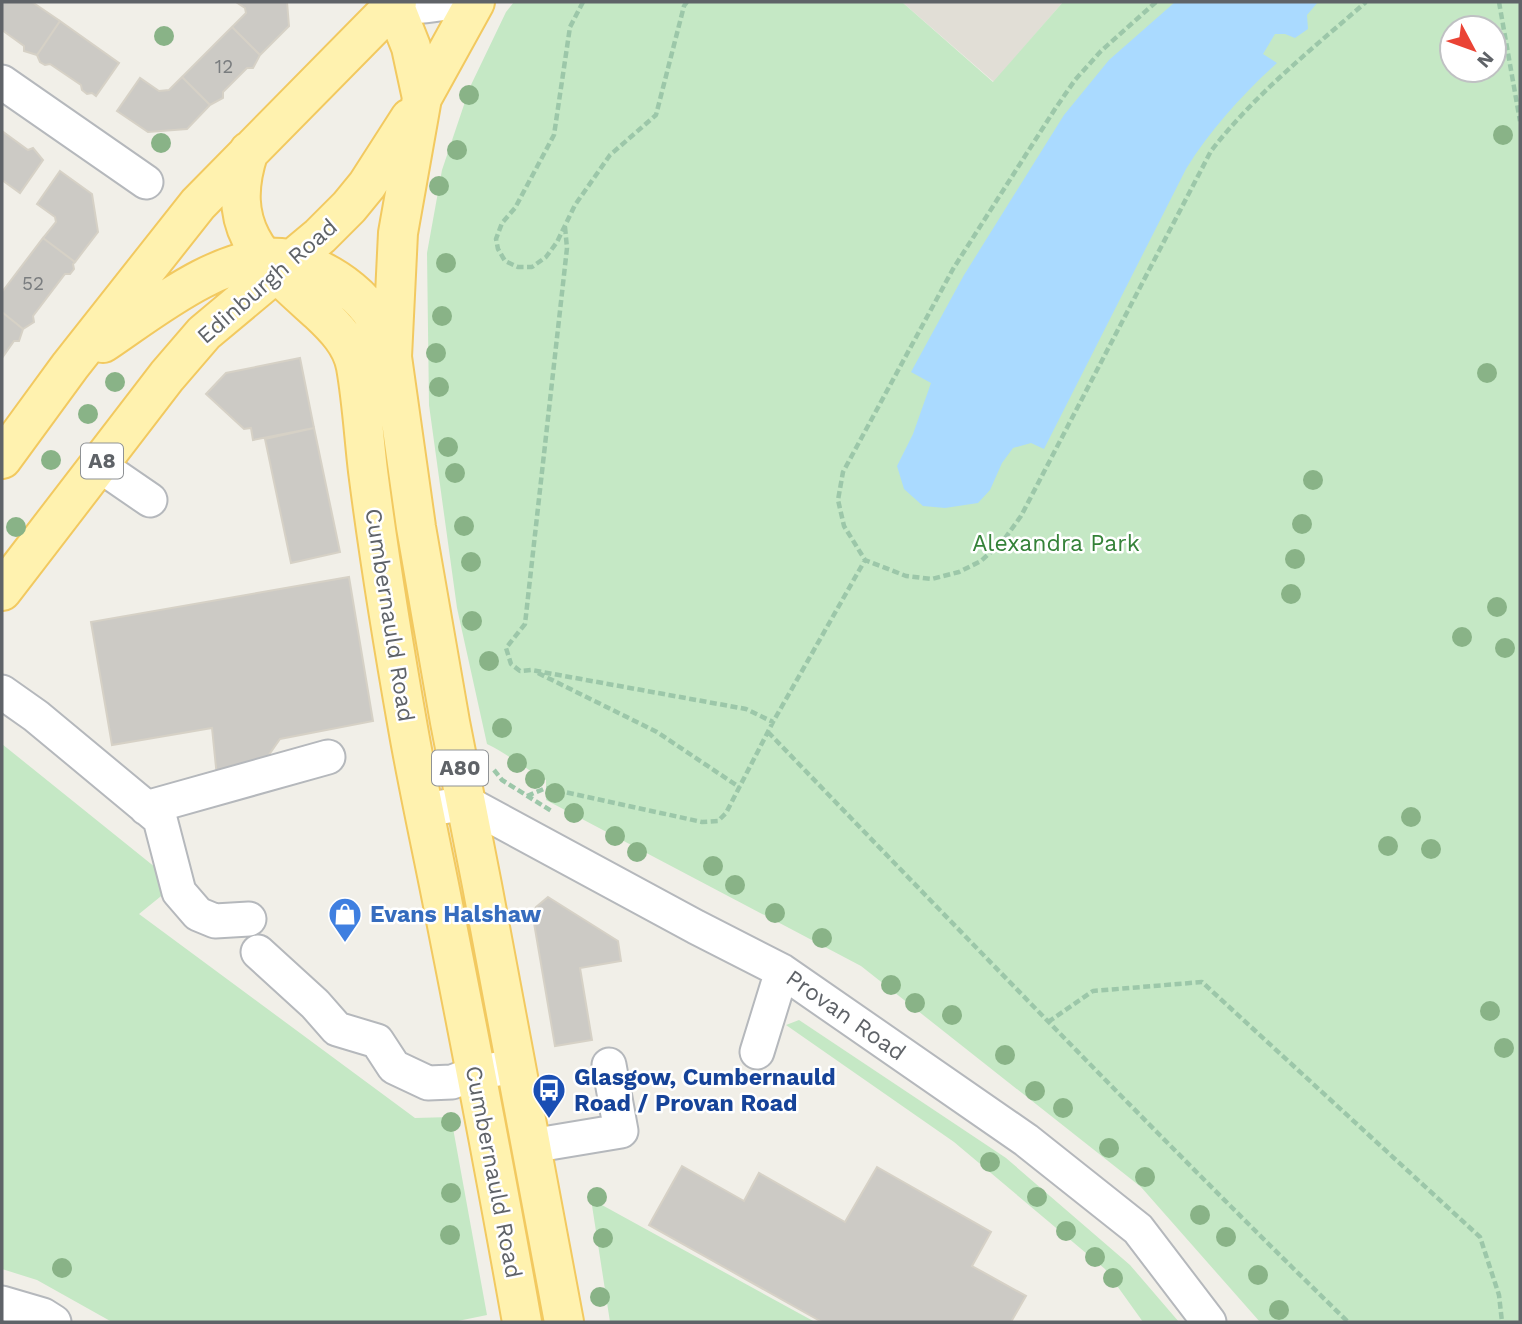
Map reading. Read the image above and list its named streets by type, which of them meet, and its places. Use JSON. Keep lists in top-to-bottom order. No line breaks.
{"streets":{"main road":["Edinburgh Road","A8","Cumbernauld Road","A80"],"street":["Provan Road"]},"crossings":[["Edinburgh Road","A8"],["Edinburgh Road","Cumbernauld Road"],["Edinburgh Road","A80"],["A8","A80"],["Cumbernauld Road","A80"],["Cumbernauld Road","Provan Road"]],"parks":["Alexandra Park"],"places":{"shop":["Evans Halshaw"],"bus stop":["Glasgow, Cumbernauld Road / Provan Road"]},"house_numbers":["12","52"],"north":"bottom right"}
